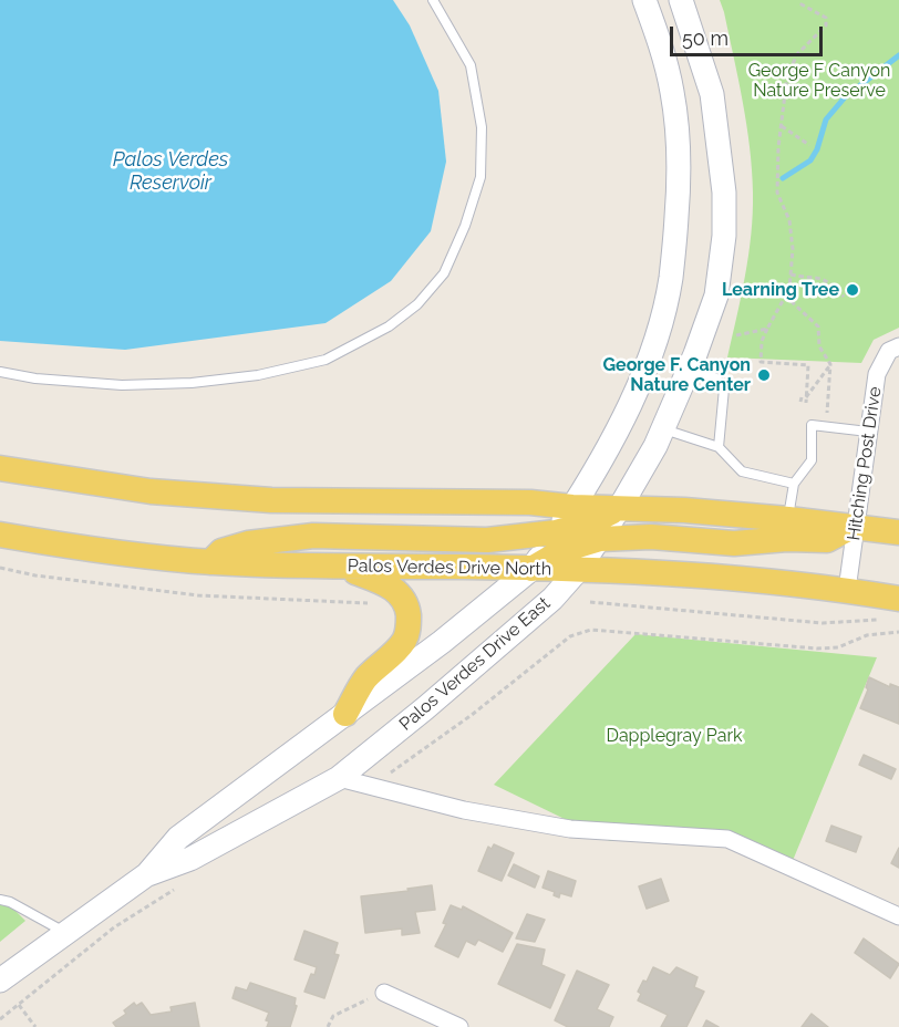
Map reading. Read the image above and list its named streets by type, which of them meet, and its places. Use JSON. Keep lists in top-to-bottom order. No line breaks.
{"streets":{"main road":["Palos Verdes Drive North","Palos Verdes Drive East"],"street":["Hitching Post Drive"]},"crossings":[["Hitching Post Drive","Palos Verdes Drive North"],["Palos Verdes Drive North","Palos Verdes Drive East"]],"water":["Palos Verdes Reservoir"],"parks":["George F Canyon Nature Preserve","Dapplegray Park"],"places":["Learning Tree","George F. Canyon Nature Center"],"scale_bar":"50 m"}
